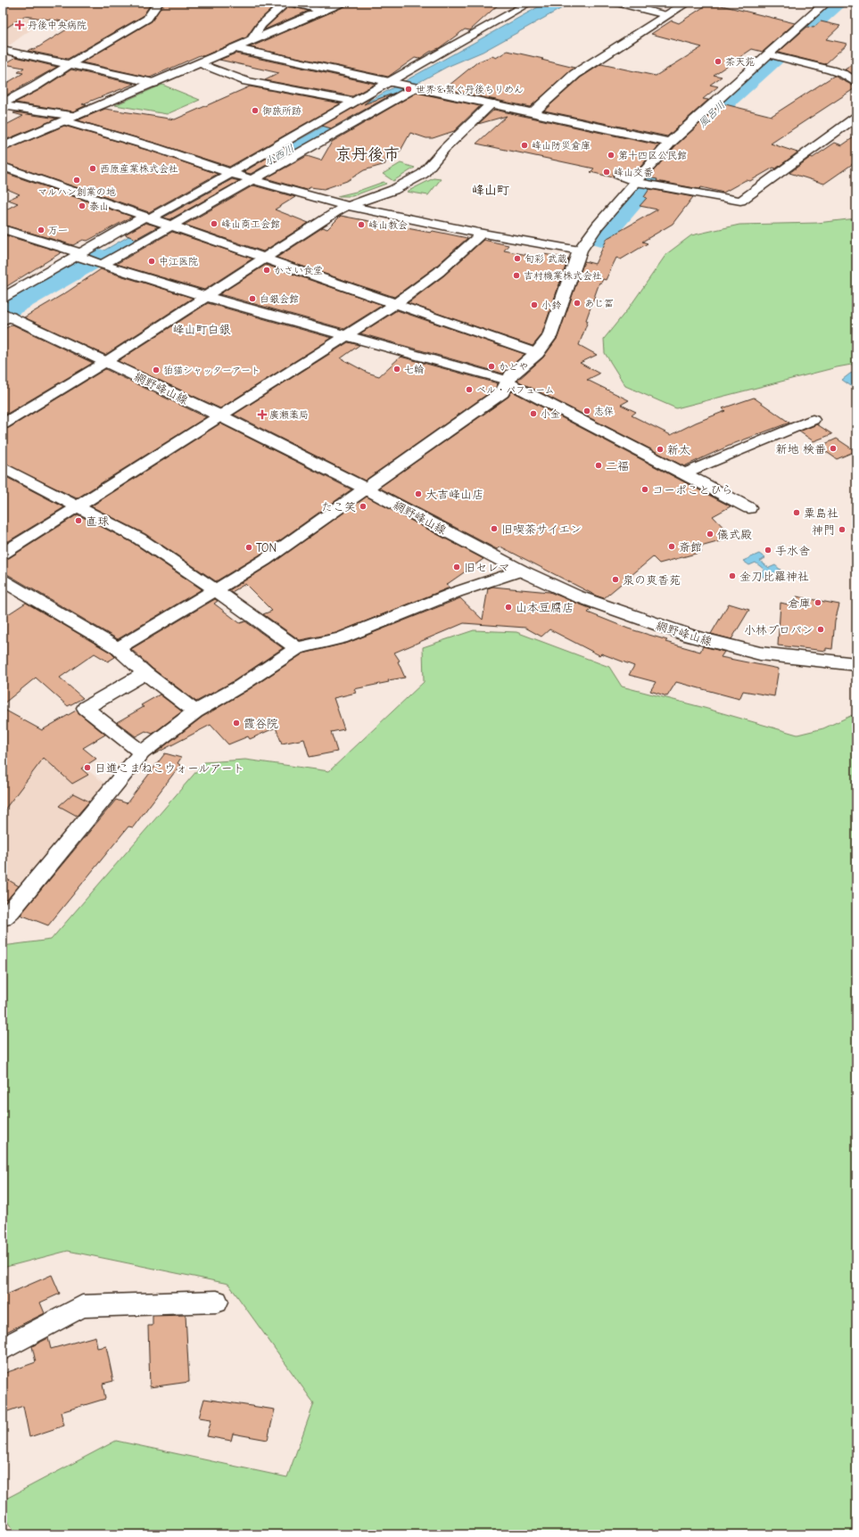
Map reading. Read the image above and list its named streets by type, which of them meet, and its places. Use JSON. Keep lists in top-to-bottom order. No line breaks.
{"streets":{"street":["網野峰山線"]},"districts":["京丹後市","峰山町","峰山町白銀"],"water":["風呂川","小西川"],"places":{"health":["丹後中央病院","廣瀬薬局"],"other":["茶天苑","世界を繋ぐ丹後ちりめん","御旅所跡","峰山防災倉庫","第十四区公民館","西原産業株式会社","峰山交番","マルハン創業の地","泰山","峰山商工会館","峰山教会","万一","旬彩 武蔵","中江医院","かさい食堂","吉村機業株式会社","白銀会館","あじ冨","小鈴","かどや","七輪","狛猫シャッターアート","ベル・パフューム","志保","小金","新地 検番","新太","二福","コーポことひら","大吉峰山店","たこ笑","粟島社","直球","旧喫茶サイエン","神門","儀式殿","斎館","TON","手水舎","旧セレマ","金刀比羅神社","泉の爽香苑","倉庫","山本豆腐店","小林プロパン","霞谷院","日進こまねこウォールアート"]}}
